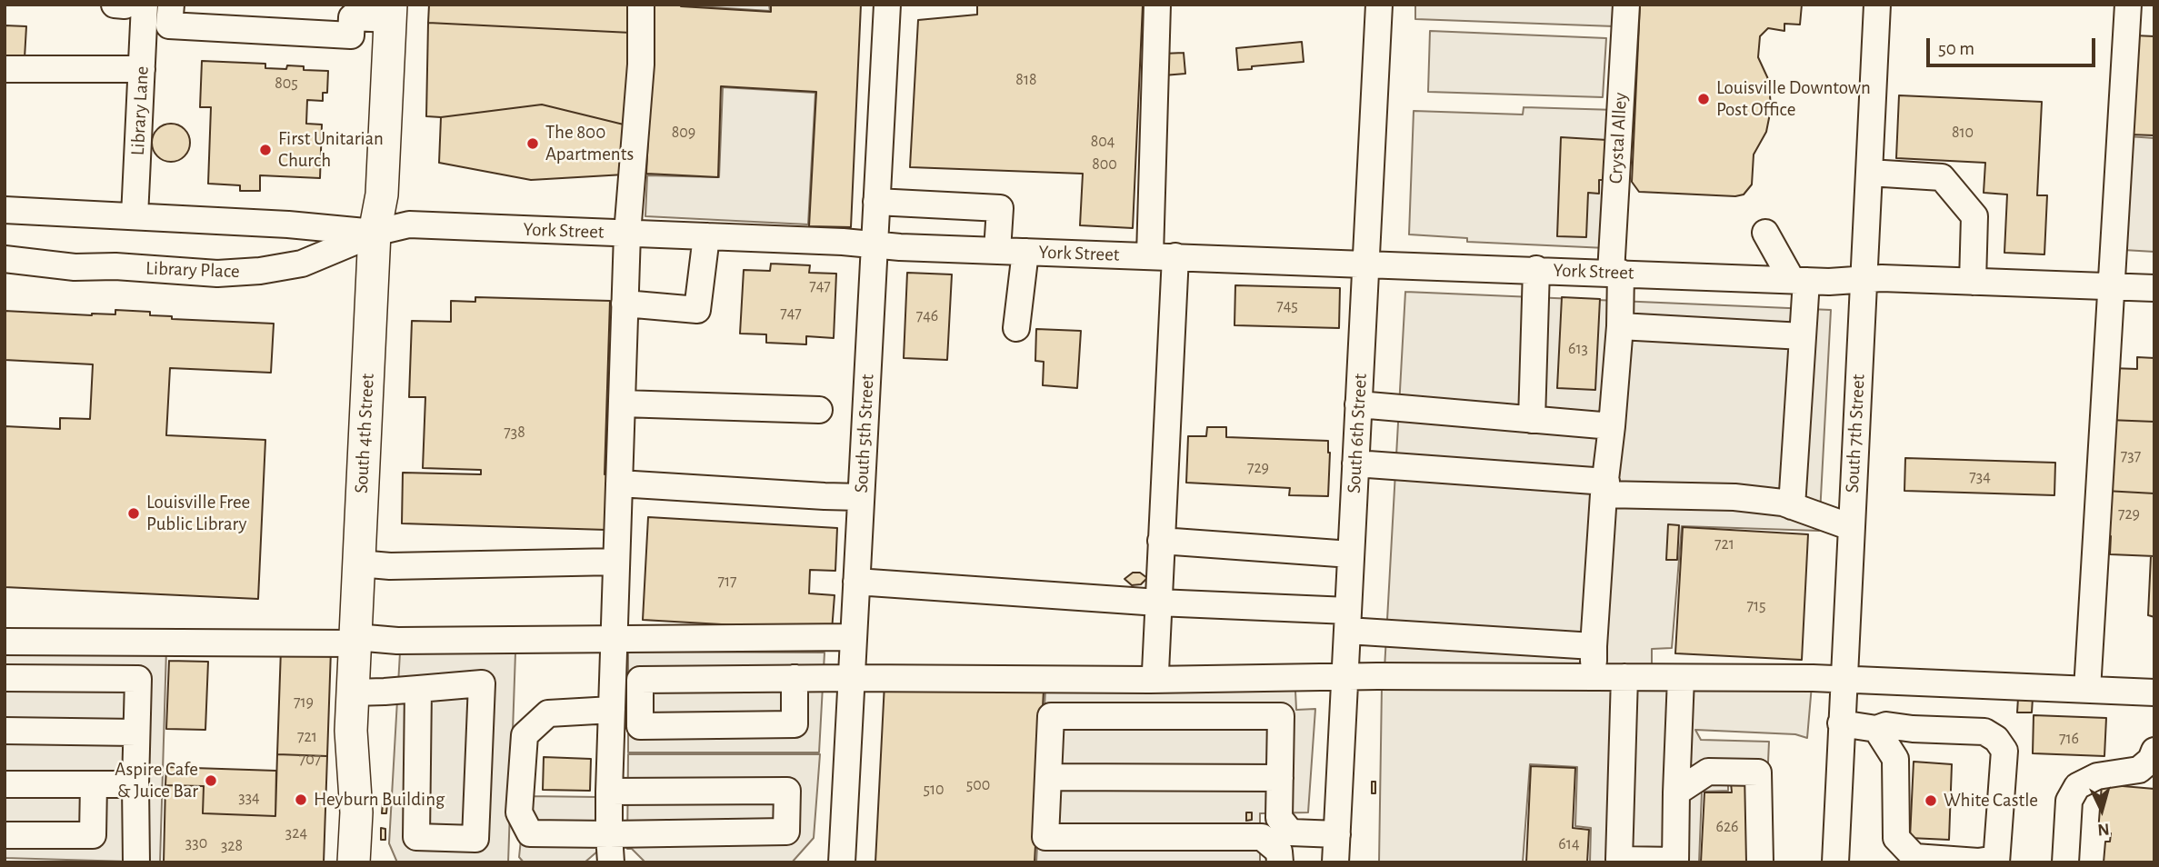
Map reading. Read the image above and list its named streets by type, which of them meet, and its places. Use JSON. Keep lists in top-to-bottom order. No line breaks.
{"streets":{"main road":["South 4th Street"],"street":["Library Lane","Crystal Alley","York Street","Library Place","South 5th Street","South 6th Street","South 7th Street"]},"crossings":[["Library Lane","York Street"],["Crystal Alley","York Street"],["York Street","Library Place"],["York Street","South 4th Street"],["York Street","South 5th Street"],["York Street","South 6th Street"],["York Street","South 7th Street"],["Library Place","South 4th Street"]],"places":["Louisville Downtown Post Office","The 800 Apartments","First Unitarian Church","Louisville Free Public Library","Aspire Cafe & Juice Bar","Heyburn Building","White Castle"],"house_numbers":["818","805","809","810","804","800","747","745","747","746","613","738","737","729","734","729","721","717","715","719","721","716","707","500","510","334","626","324","330","614","328"],"scale_bar":"50 m","north":"bottom"}
